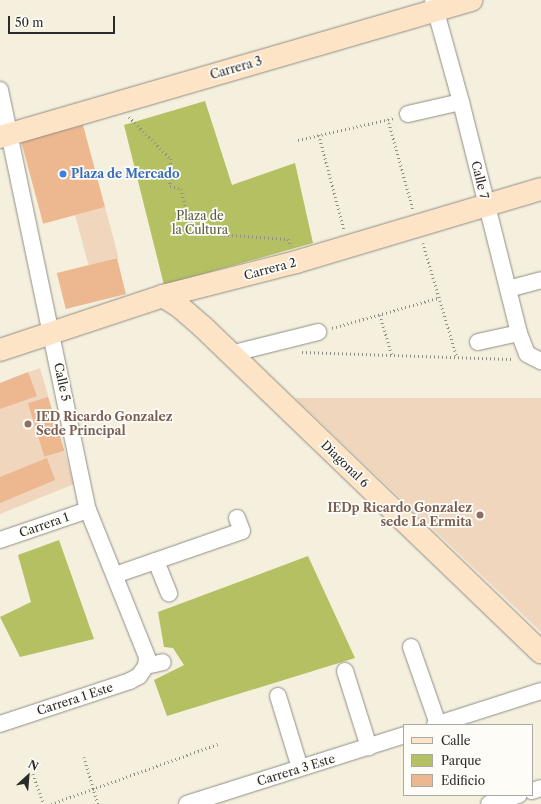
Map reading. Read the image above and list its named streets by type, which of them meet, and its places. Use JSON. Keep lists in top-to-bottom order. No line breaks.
{"streets":{"street":["Carrera 3","Calle 7","Carrera 2","Calle 5","Diagonal 6","Carrera 1","Carrera 1 Este","Carrera 3 Este"]},"crossings":[["Carrera 3","Calle 7"],["Carrera 3","Calle 5"],["Calle 7","Carrera 2"],["Carrera 2","Calle 5"],["Carrera 2","Diagonal 6"],["Calle 5","Carrera 1"],["Calle 5","Carrera 1 Este"]],"parks":["Plaza de la Cultura"],"places":["Plaza de Mercado","IED Ricardo Gonzalez Sede Principal","IEDp Ricardo Gonzalez sede La Ermita"],"legend":["Calle","Parque","Edificio"],"scale_bar":"50 m","north":"top right"}
